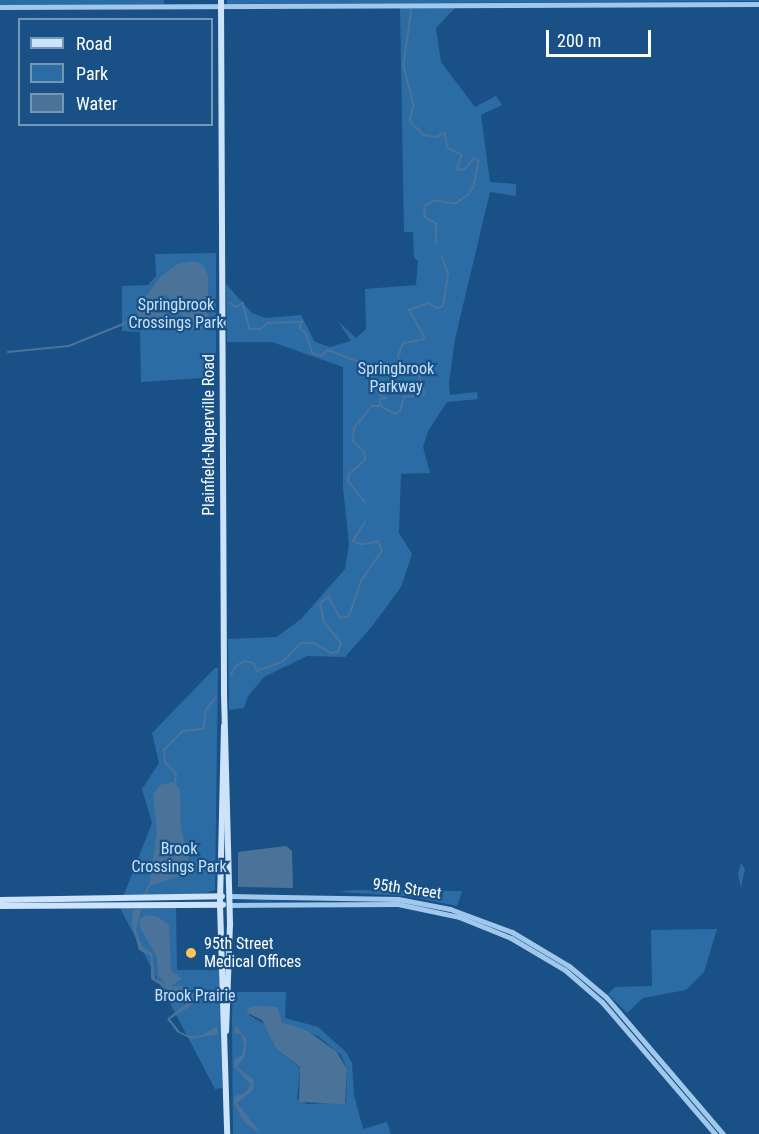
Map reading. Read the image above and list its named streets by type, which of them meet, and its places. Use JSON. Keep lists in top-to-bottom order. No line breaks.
{"streets":{"main road":["Plainfield-Naperville Road","95th Street"]},"crossings":[["Plainfield-Naperville Road","95th Street"]],"parks":["Springbrook Crossings Park","Springbrook Parkway","Brook Crossings Park","Brook Prairie"],"places":["95th Street Medical Offices"],"legend":["Road","Park","Water"],"scale_bar":"200 m"}
